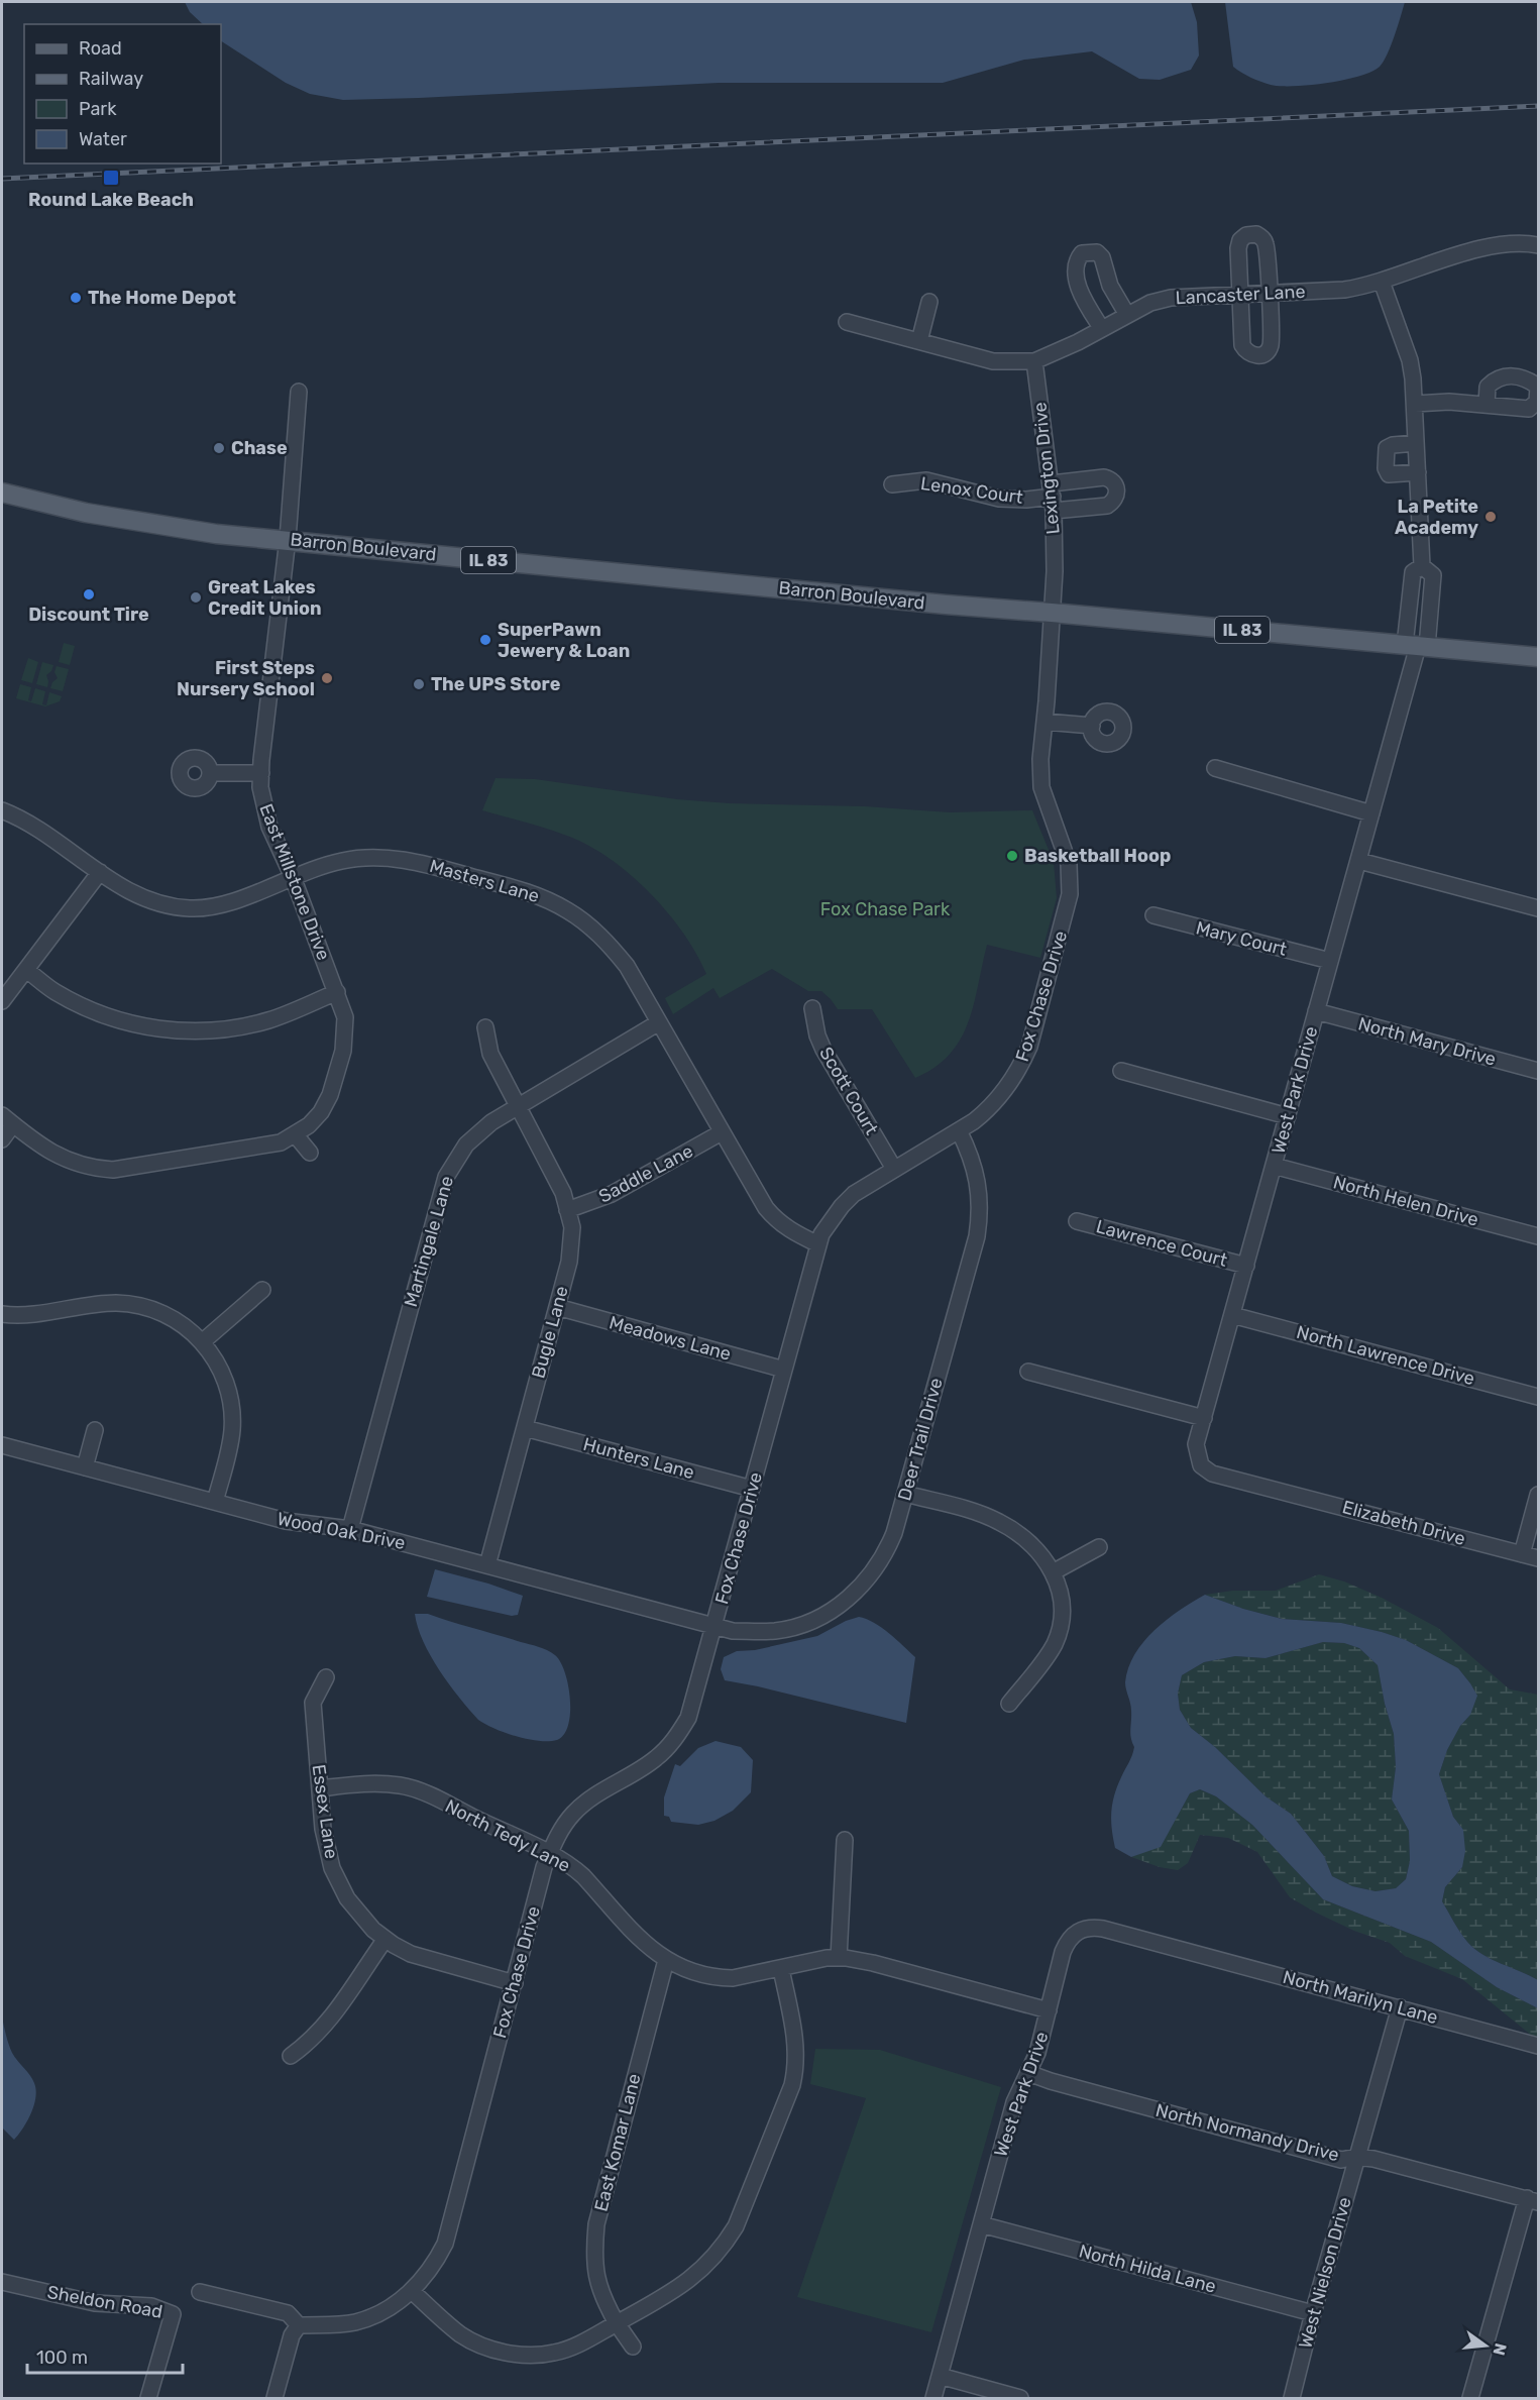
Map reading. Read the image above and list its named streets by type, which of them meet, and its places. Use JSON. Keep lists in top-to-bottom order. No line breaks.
{"streets":{"main road":["Barron Boulevard","IL 83"],"street":["Lancaster Lane","Lexington Drive","Lenox Court","Masters Lane","East Millstone Drive","Mary Court","Fox Chase Drive","North Mary Drive","West Park Drive","Scott Court","Saddle Lane","North Helen Drive","Martingale Lane","Lawrence Court","Bugle Lane","Meadows Lane","North Lawrence Drive","Deer Trail Drive","Hunters Lane","Elizabeth Drive","Wood Oak Drive","Essex Lane","North Tedy Lane","North Marilyn Lane","North Normandy Drive","East Komar Lane","North Hilda Lane","West Nielson Drive","Sheldon Road"]},"crossings":[["Lancaster Lane","Lexington Drive"],["Lexington Drive","Lenox Court"],["Lexington Drive","Barron Boulevard"],["Lexington Drive","IL 83"],["Lexington Drive","Fox Chase Drive"],["Barron Boulevard","IL 83"],["Barron Boulevard","East Millstone Drive"],["Barron Boulevard","Fox Chase Drive"],["IL 83","Fox Chase Drive"],["IL 83","West Park Drive"],["Masters Lane","East Millstone Drive"],["Masters Lane","Fox Chase Drive"],["Masters Lane","Saddle Lane"],["Masters Lane","Martingale Lane"],["Mary Court","West Park Drive"],["Fox Chase Drive","Scott Court"],["Fox Chase Drive","Meadows Lane"],["Fox Chase Drive","Deer Trail Drive"],["Fox Chase Drive","Hunters Lane"],["Fox Chase Drive","Wood Oak Drive"],["Fox Chase Drive","Essex Lane"],["Fox Chase Drive","North Tedy Lane"],["North Mary Drive","West Park Drive"],["West Park Drive","North Helen Drive"],["West Park Drive","Lawrence Court"],["West Park Drive","North Lawrence Drive"],["West Park Drive","Elizabeth Drive"],["West Park Drive","North Tedy Lane"],["West Park Drive","North Marilyn Lane"],["West Park Drive","North Normandy Drive"],["West Park Drive","North Hilda Lane"],["Saddle Lane","Bugle Lane"],["Martingale Lane","Bugle Lane"],["Martingale Lane","Wood Oak Drive"],["Bugle Lane","Meadows Lane"],["Bugle Lane","Hunters Lane"],["Bugle Lane","Wood Oak Drive"],["Deer Trail Drive","Wood Oak Drive"],["Essex Lane","North Tedy Lane"],["North Tedy Lane","East Komar Lane"],["North Marilyn Lane","West Nielson Drive"],["North Normandy Drive","West Nielson Drive"],["North Hilda Lane","West Nielson Drive"]],"parks":["Fox Chase Park"],"places":{"transit":["Round Lake Beach"],"other":["The Home Depot","Chase","La Petite Academy","Discount Tire","Great Lakes Credit Union","SuperPawn Jewery & Loan","First Steps Nursery School","The UPS Store","Basketball Hoop"]},"legend":["Road","Railway","Park","Water"],"scale_bar":"100 m","north":"right"}
